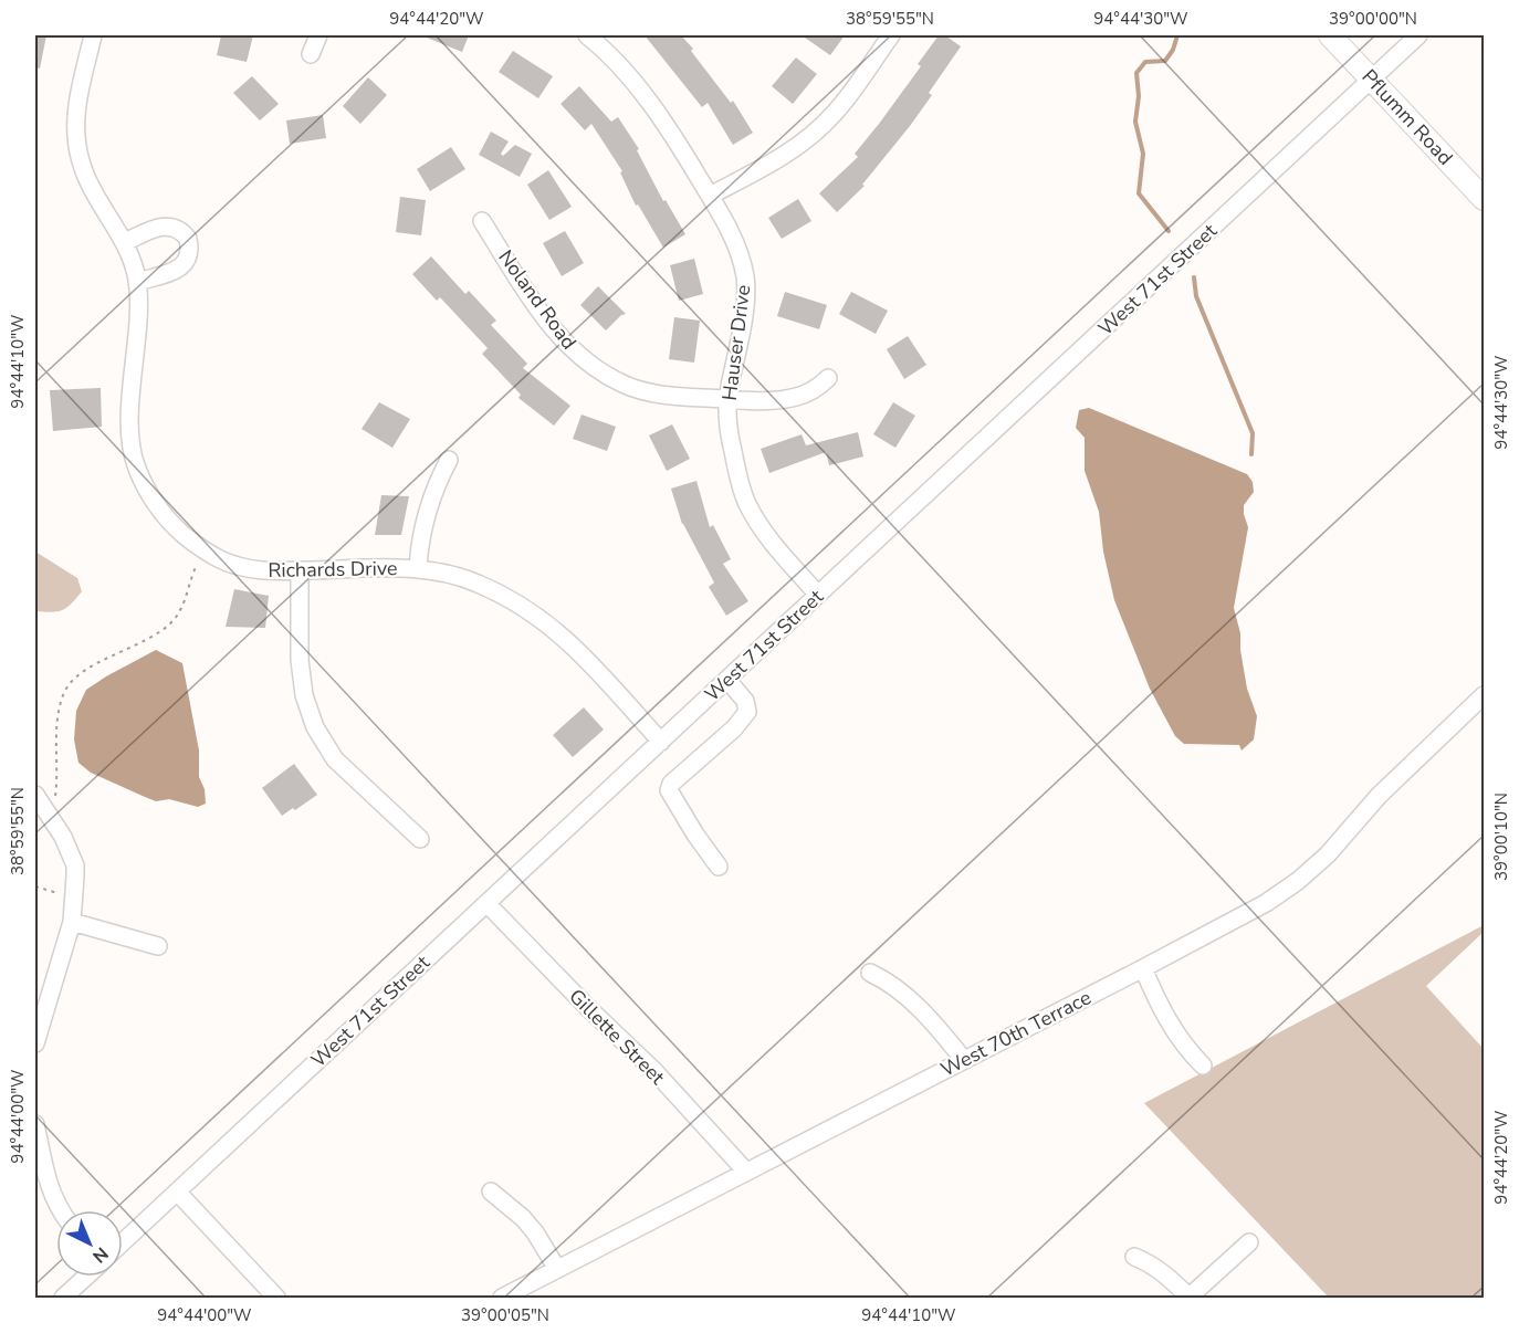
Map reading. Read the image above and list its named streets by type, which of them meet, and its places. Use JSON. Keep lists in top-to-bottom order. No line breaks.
{"streets":{"main road":["Pflumm Road"],"street":["West 71st Street","Noland Road","Hauser Drive","Richards Drive","West 70th Terrace","Gillette Street"]},"crossings":[["Pflumm Road","West 71st Street"],["West 71st Street","Hauser Drive"],["West 71st Street","Richards Drive"],["West 71st Street","Gillette Street"],["Noland Road","Hauser Drive"],["West 70th Terrace","Gillette Street"]],"north":"bottom right","coordinates":["94°44'20\"W","38°59'55\"N","94°44'30\"W","39°00'00\"N","94°44'10\"W","39°00'10\"N","94°44'00\"W","39°00'05\"N"]}
